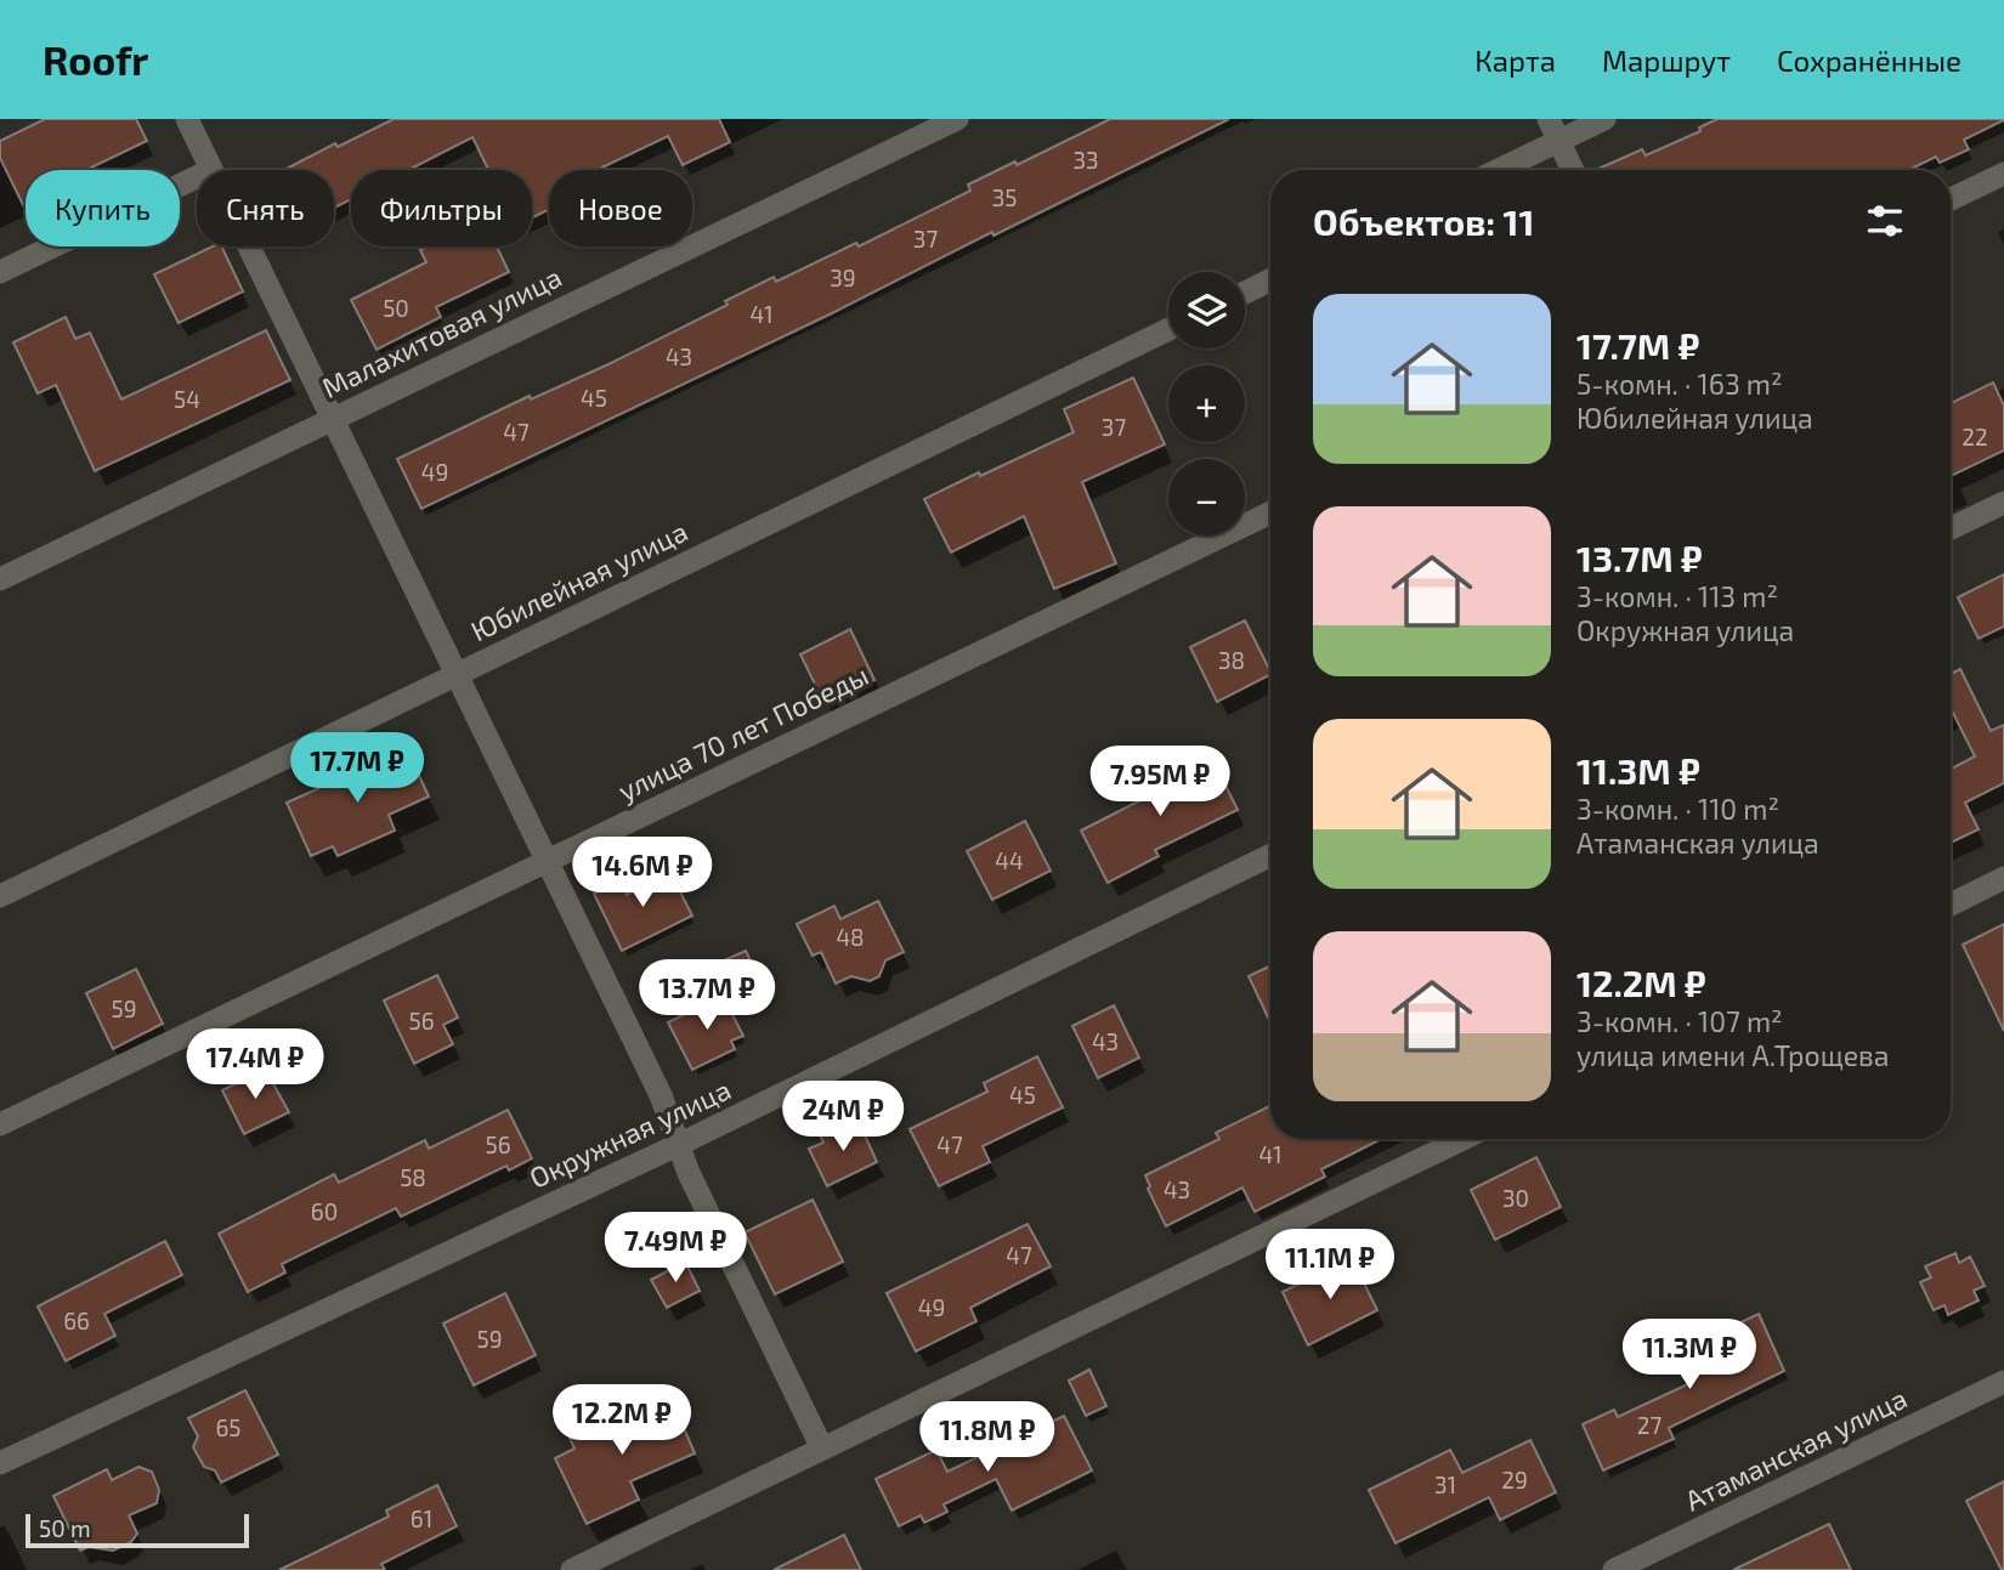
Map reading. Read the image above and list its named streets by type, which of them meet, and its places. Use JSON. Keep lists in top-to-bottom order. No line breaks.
{"streets":{"street":["Малахитовая улица","Юбилейная улица","улица 70 лет Победы","Окружная улица","Атаманская улица"]},"house_numbers":["33","35","37","39","50","41","43","45","54","37","47","22","49","38","44","48","59","56","43","45","56","47","41","58","43","30","60","47","49","66","59","27","65","29","31","61"],"scale_bar":"50 m","page":{"header":"Roofr","nav":["Карта","Маршрут","Сохранённые"],"chip":["Купить","Снять","Фильтры","Новое"],"heading":"Объектов: 11","map_buttons":["+","−"],"list":[{"name":"17.7M ₽","note":"5-комн. · 163 m² · Юбилейная улица"},{"name":"13.7M ₽","note":"3-комн. · 113 m² · Окружная улица"},{"name":"11.3M ₽","note":"3-комн. · 110 m² · Атаманская улица"},{"name":"12.2M ₽","note":"3-комн. · 107 m² · улица имени А.Трощева"}],"price":["17.7M ₽","7.95M ₽","14.6M ₽","13.7M ₽","17.4M ₽","24M ₽","7.49M ₽","11.1M ₽","11.3M ₽","12.2M ₽","11.8M ₽"],"scale":"50 m"}}
